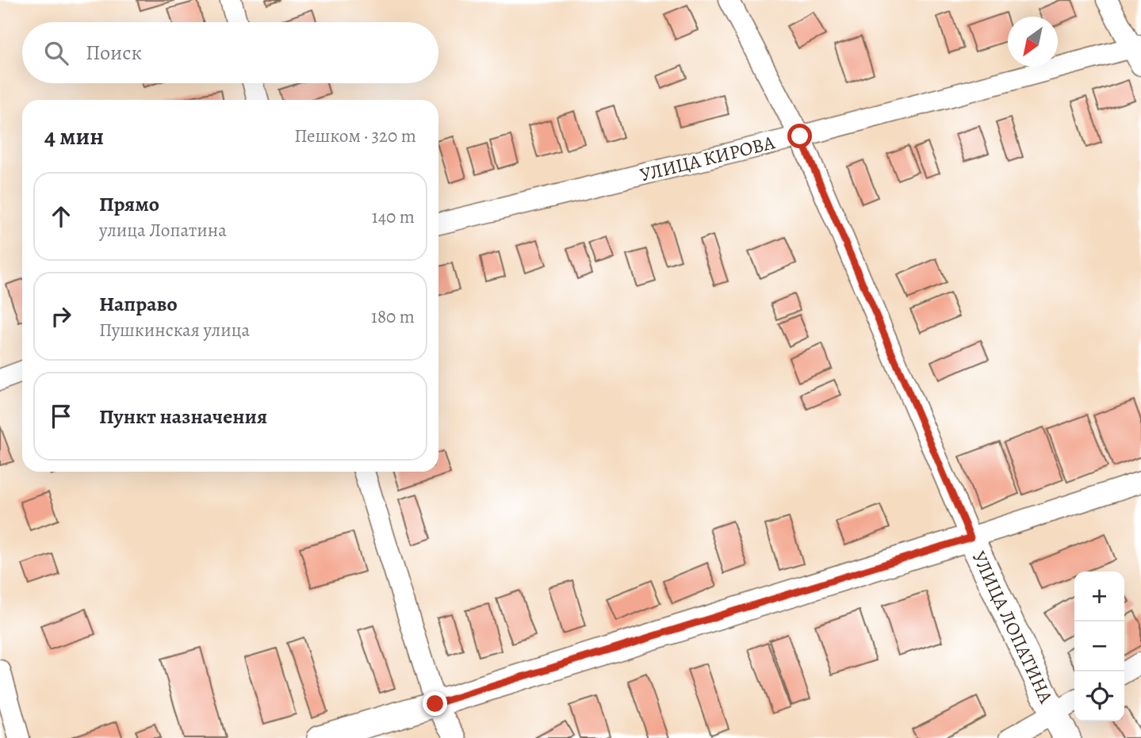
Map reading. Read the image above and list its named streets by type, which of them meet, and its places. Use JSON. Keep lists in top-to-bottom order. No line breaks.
{"streets":{"main road":["УЛИЦА ЛОПАТИНА"],"street":["УЛИЦА КИРОВА"]},"crossings":[["УЛИЦА КИРОВА","УЛИЦА ЛОПАТИНА"]],"north":"bottom left","page":{"search":"Поиск","heading":["4 мин","Пешком · 320 m"],"list":[["Прямо","улица Лопатина","140 m"],["Направо","Пушкинская улица","180 m"],"Пункт назначения"],"map_buttons":["+","−"]}}
